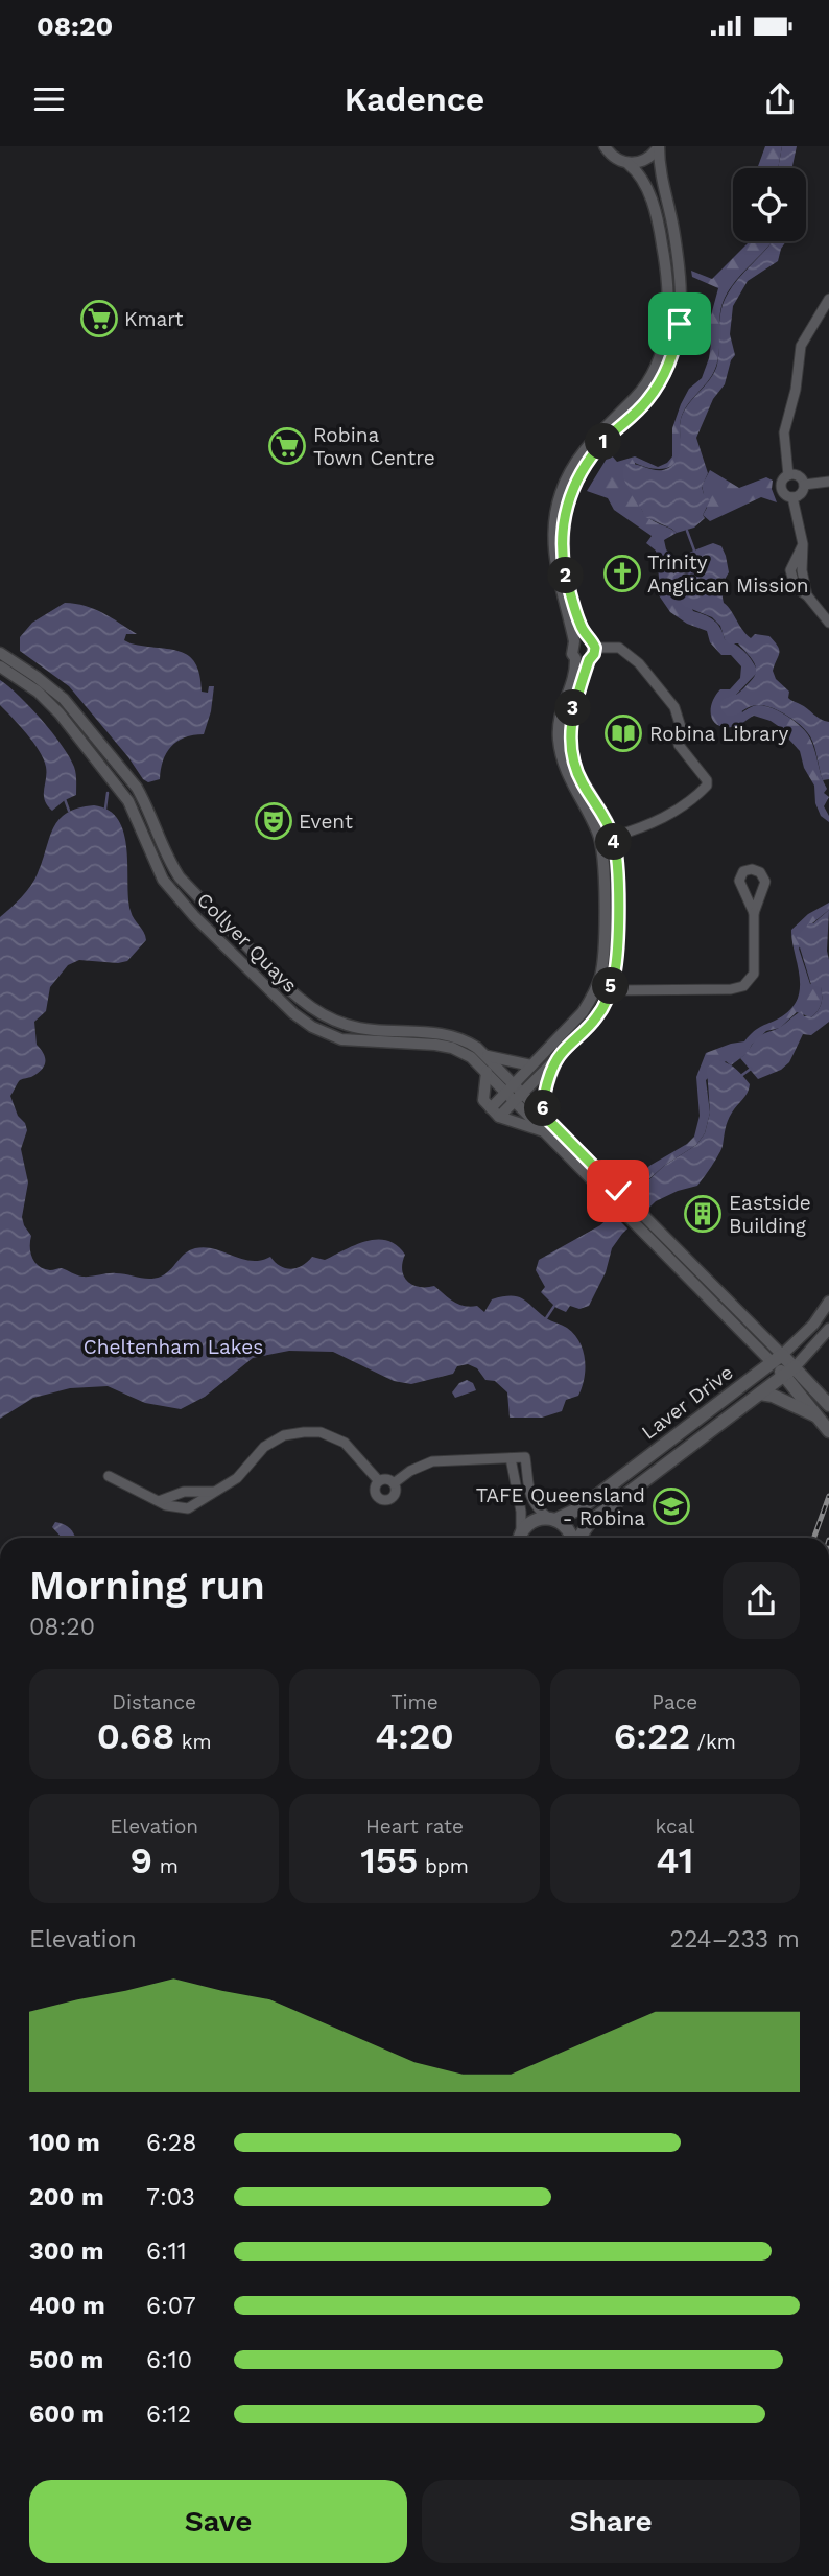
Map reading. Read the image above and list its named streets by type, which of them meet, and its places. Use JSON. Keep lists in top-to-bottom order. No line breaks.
{"streets":{"main road":["Laver Drive"],"street":["Collyer Quays"]},"parks":["Cheltenham Lakes"],"places":{"supermarket":["Kmart","Robina Town Centre"],"church":["Trinity Anglican Mission"],"library":["Robina Library"],"theatre":["Event"],"building":["Eastside Building"],"school or university":["TAFE Queensland - Robina"]},"page":{"status":"08:20","header":"Kadence","pins":["1","2","3","4","5","6"],"heading":["Morning run","08:20"],"stats":[["Distance","0.68 km"],["Time","4:20"],["Pace","6:22 /km"],["Elevation","9 m"],["Heart rate","155 bpm"],["kcal","41"]],"chart":["Elevation","224–233 m"],"list":[{"name":"100 m","note":"6:28"},{"name":"200 m","note":"7:03"},{"name":"300 m","note":"6:11"},{"name":"400 m","note":"6:07"},{"name":"500 m","note":"6:10"},{"name":"600 m","note":"6:12"}],"buttons":["Save","Share"]}}
